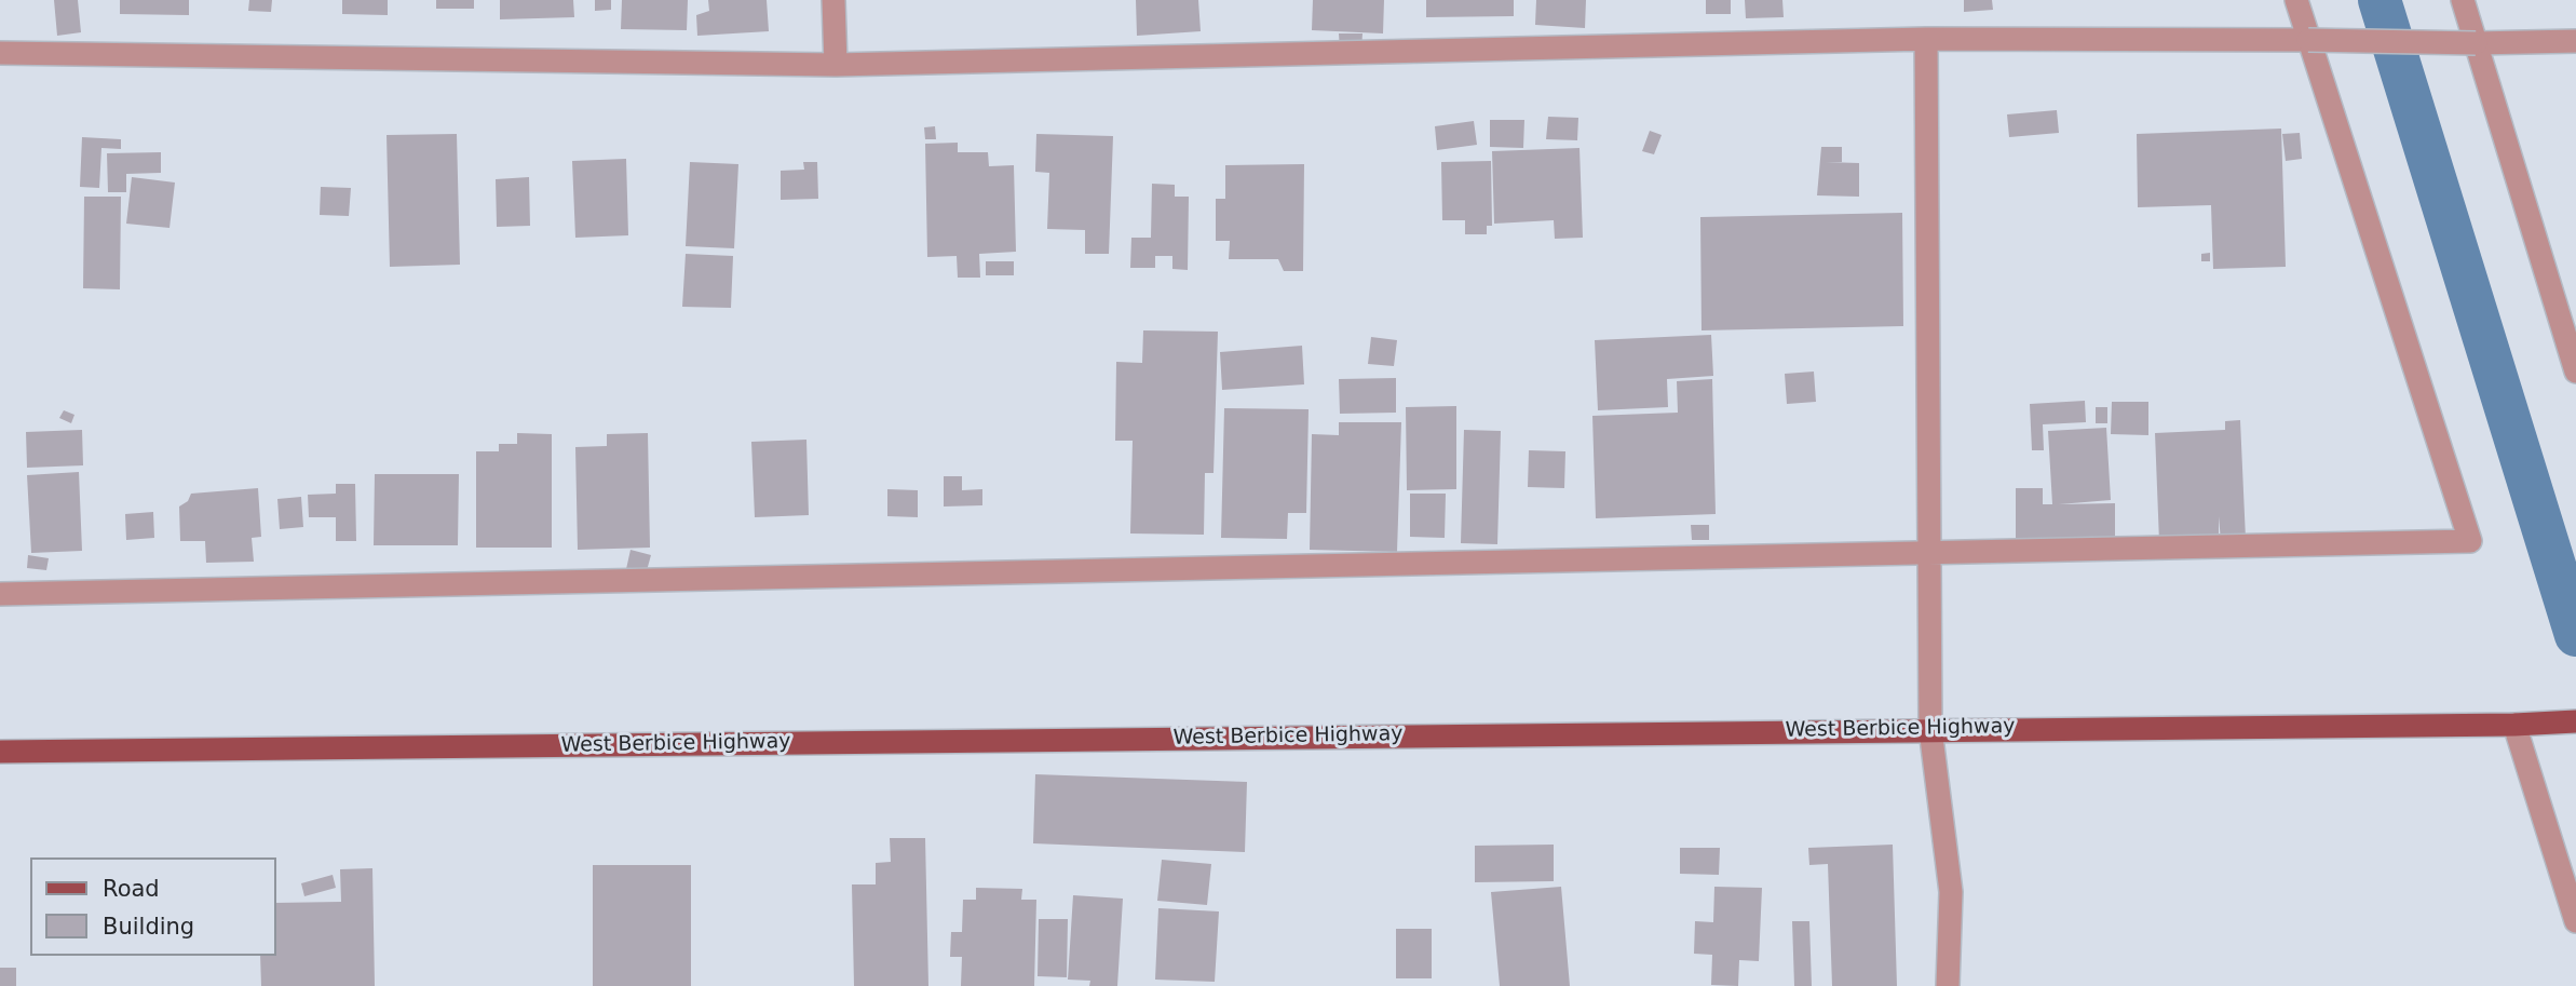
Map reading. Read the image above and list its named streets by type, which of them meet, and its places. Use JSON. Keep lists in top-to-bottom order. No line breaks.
{"streets":{"main road":["West Berbice Highway"]},"legend":["Road","Building"]}
